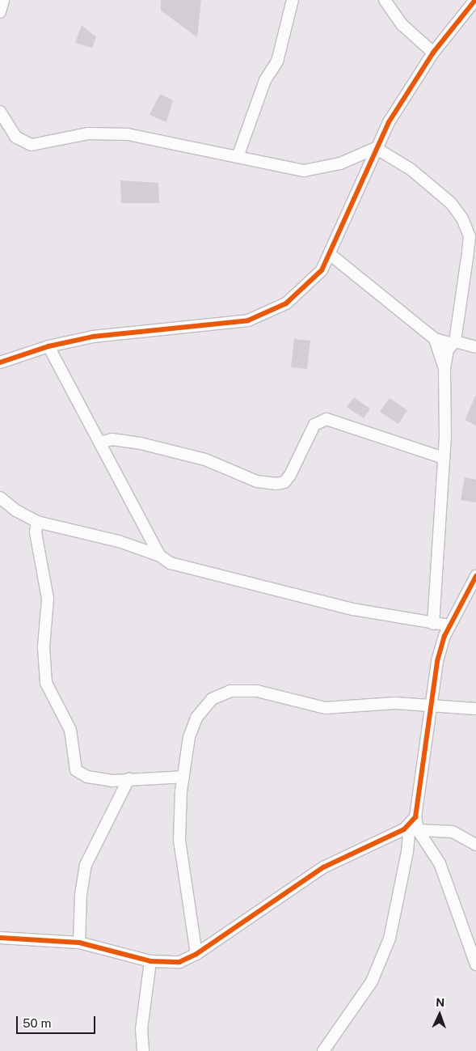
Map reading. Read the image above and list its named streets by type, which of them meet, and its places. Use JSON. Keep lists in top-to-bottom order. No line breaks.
{"scale_bar":"50 m","north":"top"}
